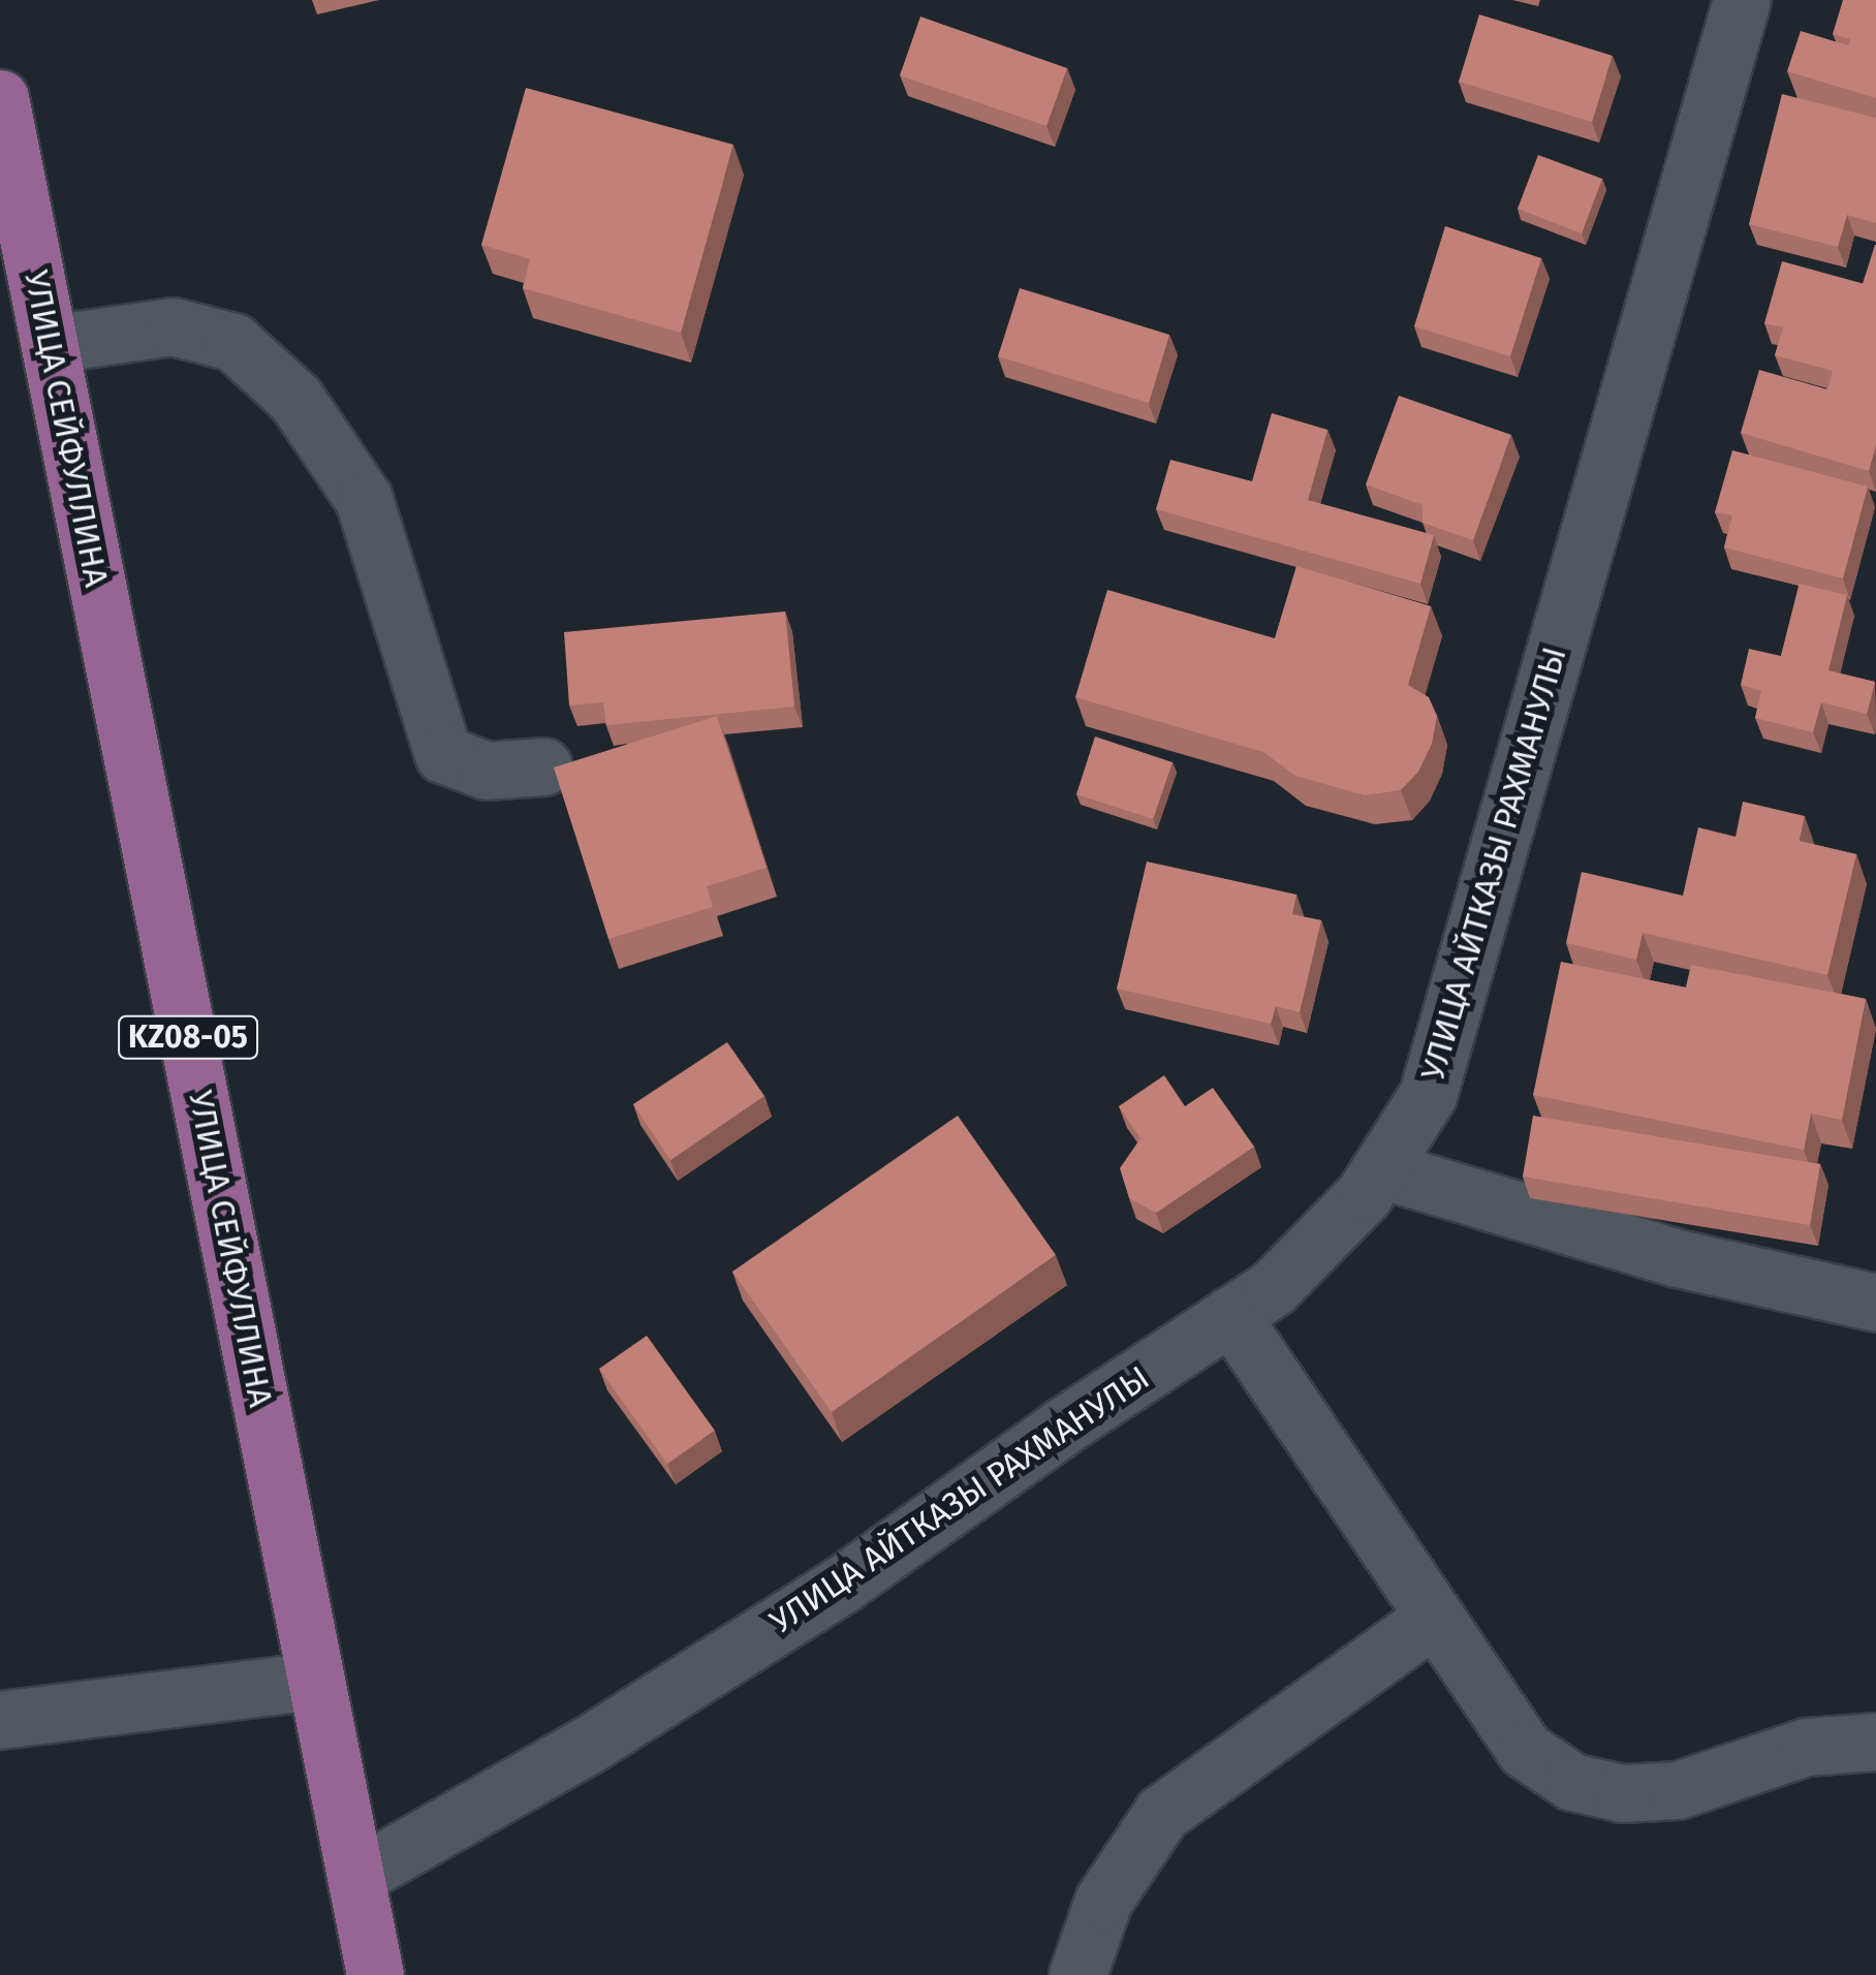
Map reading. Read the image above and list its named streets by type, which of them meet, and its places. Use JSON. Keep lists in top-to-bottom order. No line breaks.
{"streets":{"main road":["УЛИЦА СЕЙФУЛЛИНА","KZ08-05"],"street":["УЛИЦА АЙТКАЗЫ РАХМАНУЛЫ"]},"crossings":[["УЛИЦА СЕЙФУЛЛИНА","УЛИЦА АЙТКАЗЫ РАХМАНУЛЫ"]]}
